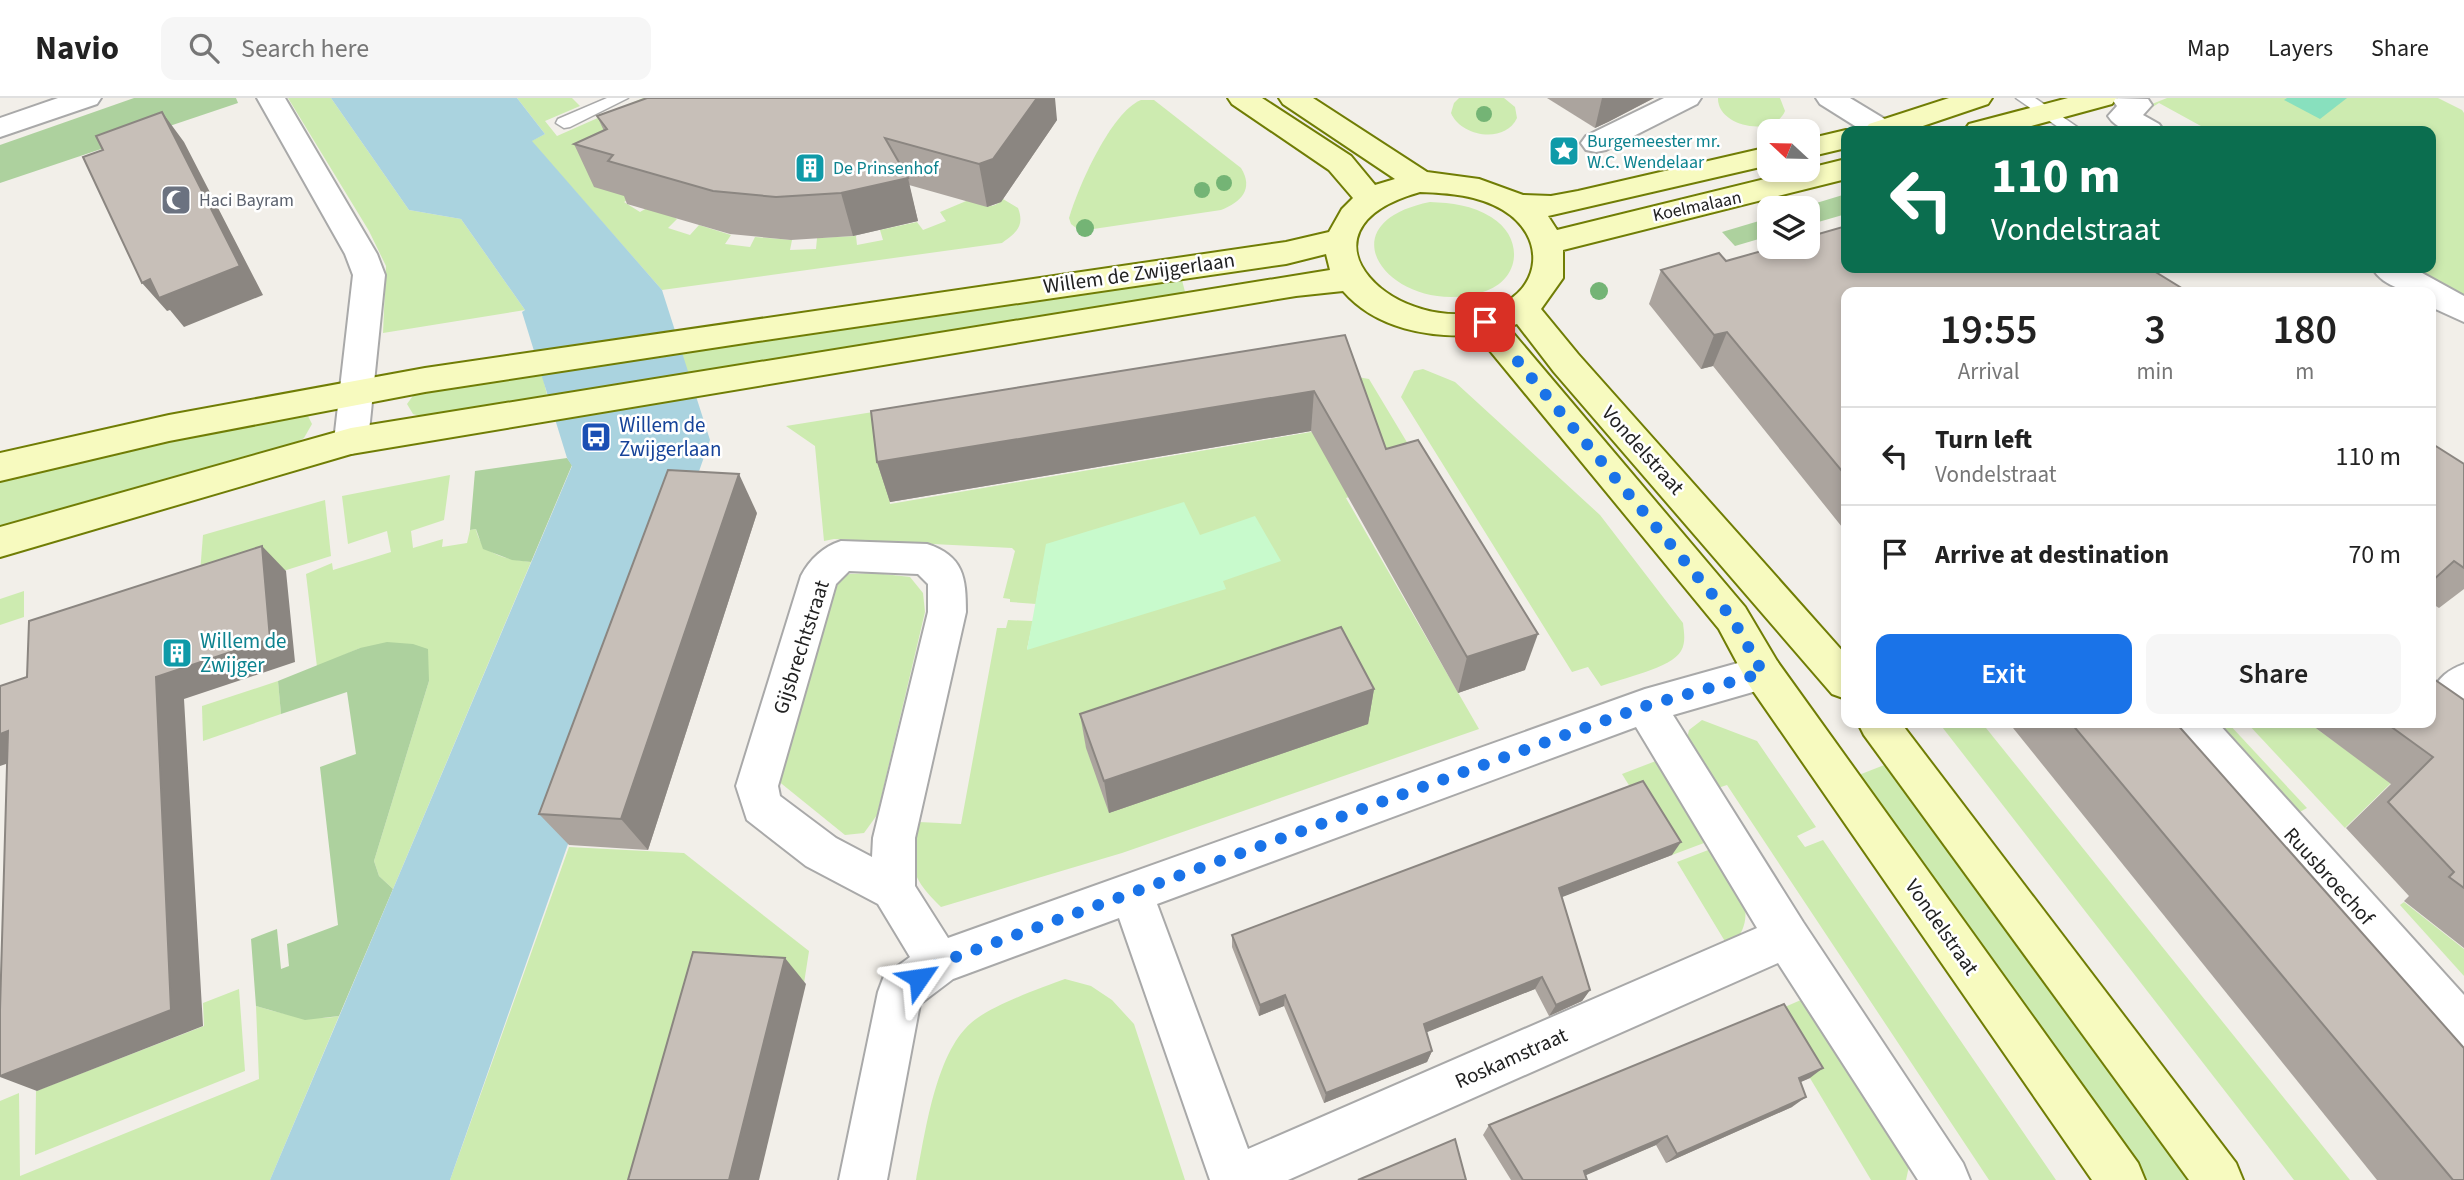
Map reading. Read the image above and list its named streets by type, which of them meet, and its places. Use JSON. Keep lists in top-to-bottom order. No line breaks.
{"streets":{"street":["Koelmalaan","Willem de Zwijgerlaan","Vondelstraat","Gijsbrechtstraat","Ruusbroechof","Roskamstraat"]},"crossings":[["Koelmalaan","Willem de Zwijgerlaan"],["Koelmalaan","Vondelstraat"],["Willem de Zwijgerlaan","Vondelstraat"]],"places":{"place":["Burgemeester mr. W.C. Wendelaar"],"building":["De Prinsenhof","Willem de Zwijger"],"mosque":["Haci Bayram"],"bus stop":["Willem de Zwijgerlaan"]},"north":"left","page":{"header":"Navio","search":"Search here","nav":["Map","Layers","Share"],"turn":["110 m","Vondelstraat"],"eta":["19:55","Arrival","3","min","180","m"],"list":[{"name":"Turn left","note":"Vondelstraat","value":"110 m"},{"name":"Arrive at destination","value":"70 m"}],"buttons":["Exit","Share"]}}
